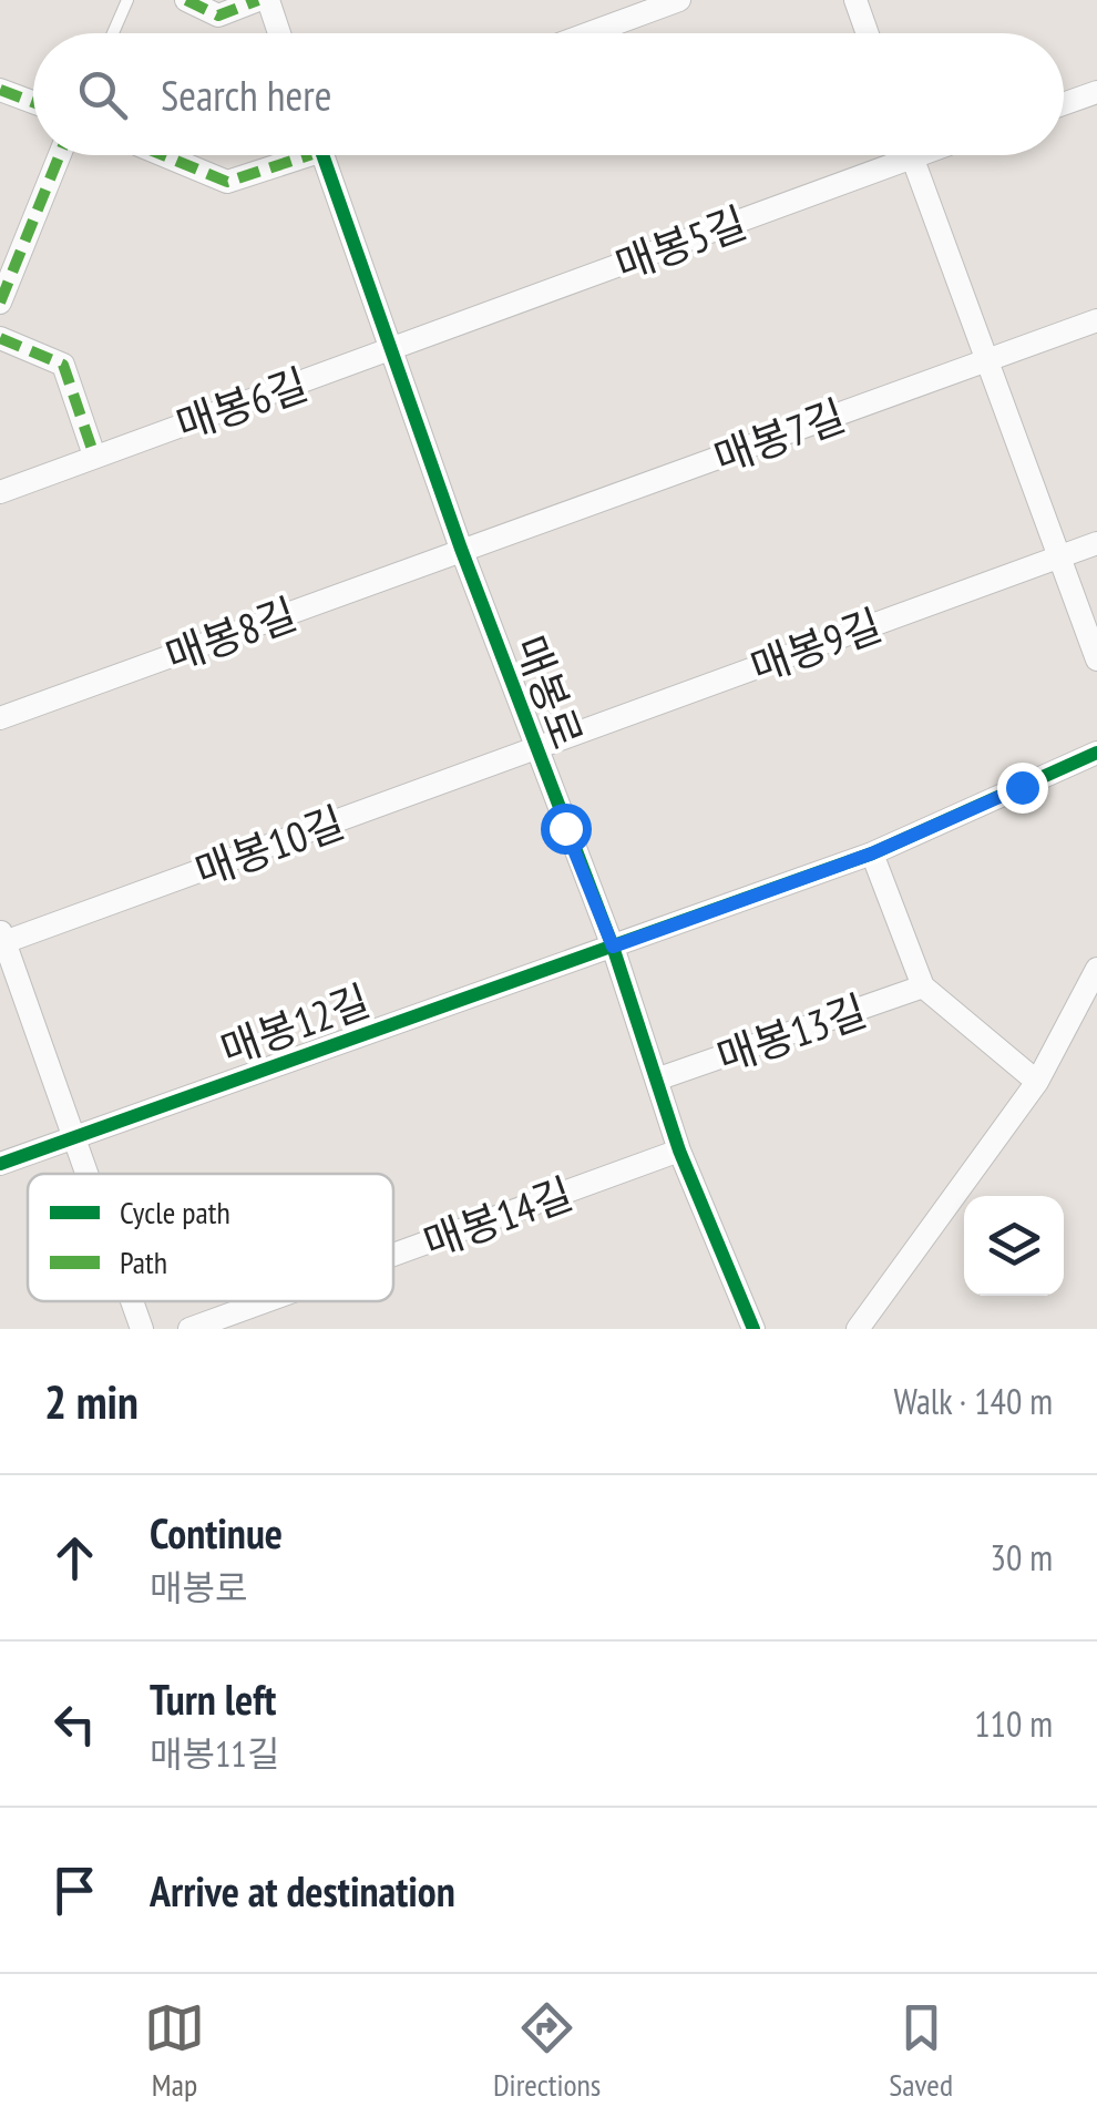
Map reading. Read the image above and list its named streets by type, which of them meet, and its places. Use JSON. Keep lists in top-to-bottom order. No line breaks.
{"streets":{"street":["매봉5길","매봉6길","매봉7길","매봉8길","매봉9길","매봉로","매봉10길","매봉12길","매봉13길","매봉14길"]},"crossings":[["매봉5길","매봉6길"],["매봉5길","매봉로"],["매봉6길","매봉로"],["매봉7길","매봉8길"],["매봉7길","매봉로"],["매봉8길","매봉로"],["매봉9길","매봉로"],["매봉9길","매봉10길"],["매봉로","매봉10길"],["매봉로","매봉12길"],["매봉로","매봉13길"],["매봉로","매봉14길"]],"legend":["Cycle path","Path"],"page":{"search":"Search here","heading":["2 min","Walk · 140 m"],"list":[["Continue","매봉로","30 m"],["Turn left","매봉11길","110 m"],"Arrive at destination"],"nav":["Map","Directions","Saved"]}}
